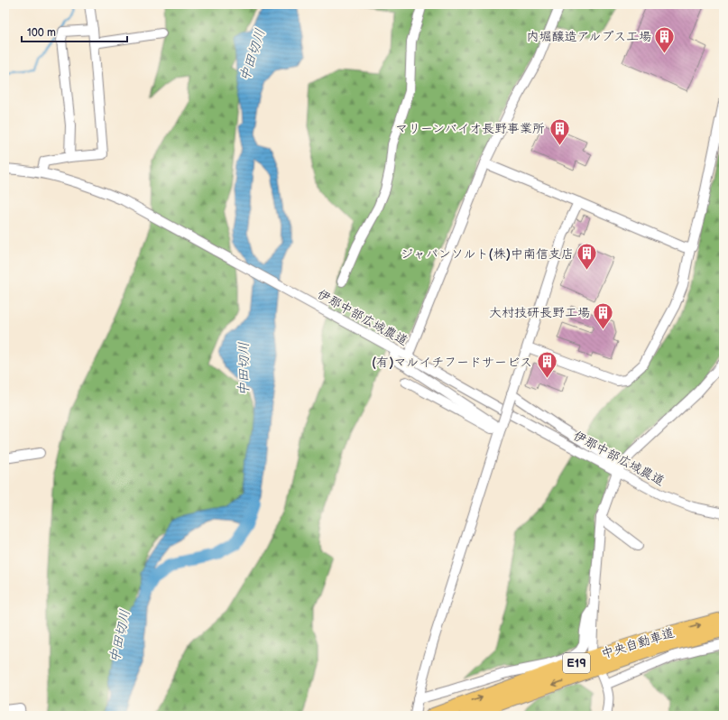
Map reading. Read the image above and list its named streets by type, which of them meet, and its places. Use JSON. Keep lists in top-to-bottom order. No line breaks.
{"streets":{"highway":["中央自動車道","E19"],"street":["伊那中部広域農道"]},"water":["中田切川"],"places":{"building":["内堀醸造アルプス工場","マリーンバイオ長野事業所","ジャパンソルト(株)中南信支店","大村技研長野工場","(有)マルイチフードサービス"]},"scale_bar":"100 m"}
